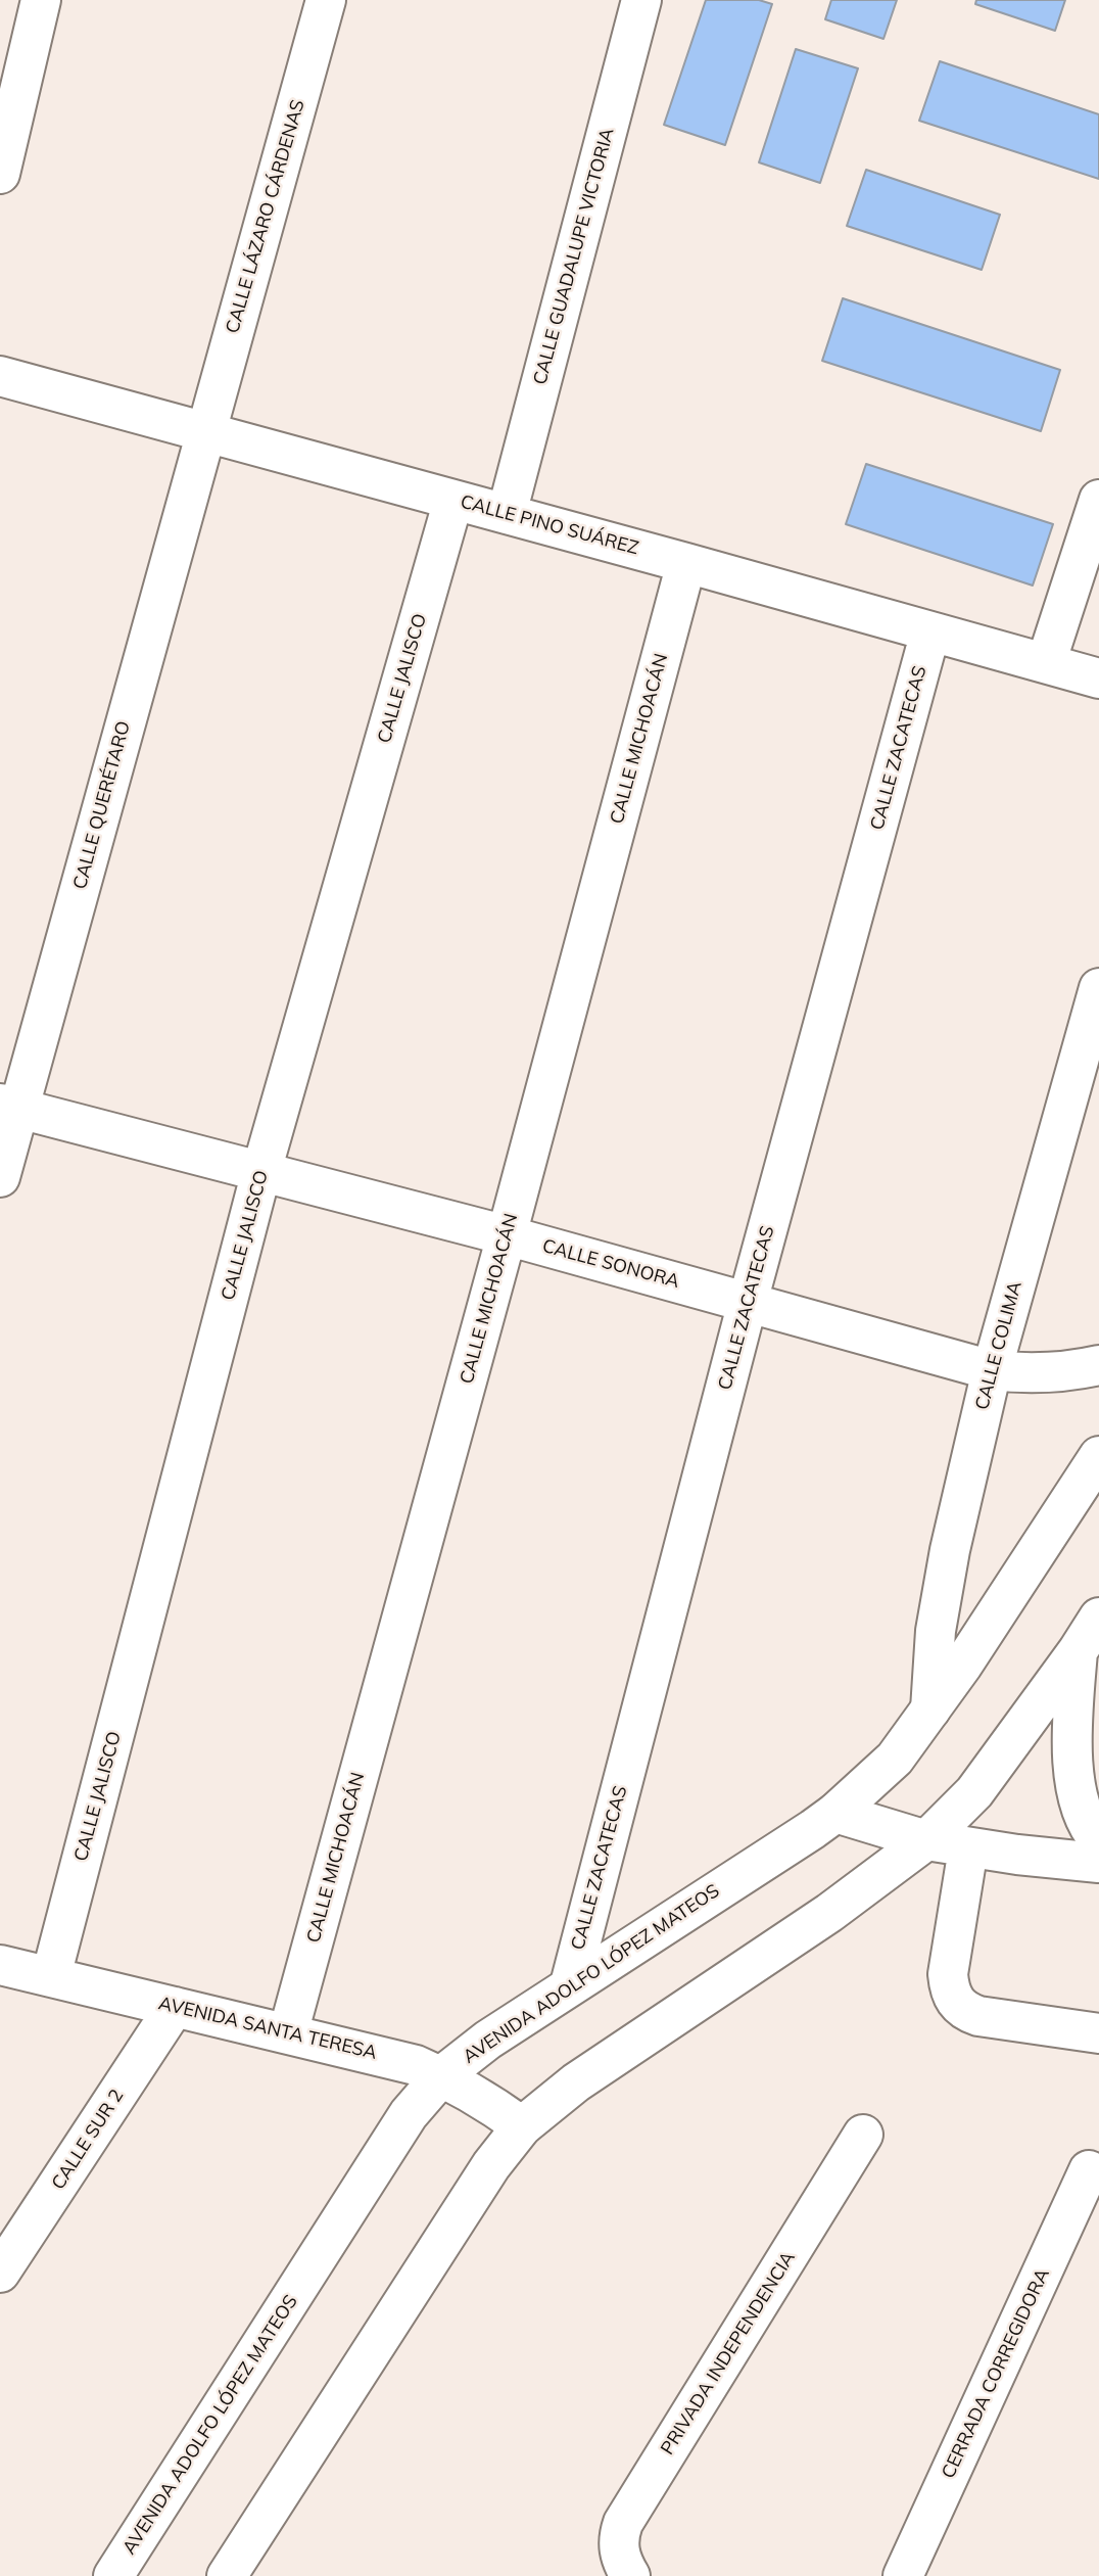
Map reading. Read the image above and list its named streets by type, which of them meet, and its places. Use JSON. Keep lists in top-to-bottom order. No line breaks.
{"streets":{"street":["CALLE LÁZARO CÁRDENAS","CALLE GUADALUPE VICTORIA","CALLE PINO SUÁREZ","CALLE JALISCO","CALLE MICHOACÁN","CALLE ZACATECAS","CALLE QUERÉTARO","CALLE SONORA","CALLE COLIMA","AVENIDA ADOLFO LÓPEZ MATEOS","AVENIDA SANTA TERESA","CALLE SUR 2","PRIVADA INDEPENDENCIA","CERRADA CORREGIDORA"]},"crossings":[["CALLE LÁZARO CÁRDENAS","CALLE PINO SUÁREZ"],["CALLE LÁZARO CÁRDENAS","CALLE QUERÉTARO"],["CALLE GUADALUPE VICTORIA","CALLE PINO SUÁREZ"],["CALLE PINO SUÁREZ","CALLE JALISCO"],["CALLE PINO SUÁREZ","CALLE MICHOACÁN"],["CALLE PINO SUÁREZ","CALLE ZACATECAS"],["CALLE PINO SUÁREZ","CALLE QUERÉTARO"],["CALLE JALISCO","CALLE SONORA"],["CALLE JALISCO","AVENIDA SANTA TERESA"],["CALLE MICHOACÁN","CALLE SONORA"],["CALLE MICHOACÁN","AVENIDA SANTA TERESA"],["CALLE ZACATECAS","CALLE SONORA"],["CALLE ZACATECAS","AVENIDA ADOLFO LÓPEZ MATEOS"],["CALLE QUERÉTARO","CALLE SONORA"],["CALLE SONORA","CALLE COLIMA"],["CALLE COLIMA","AVENIDA ADOLFO LÓPEZ MATEOS"],["AVENIDA ADOLFO LÓPEZ MATEOS","AVENIDA SANTA TERESA"],["AVENIDA SANTA TERESA","CALLE SUR 2"]]}
